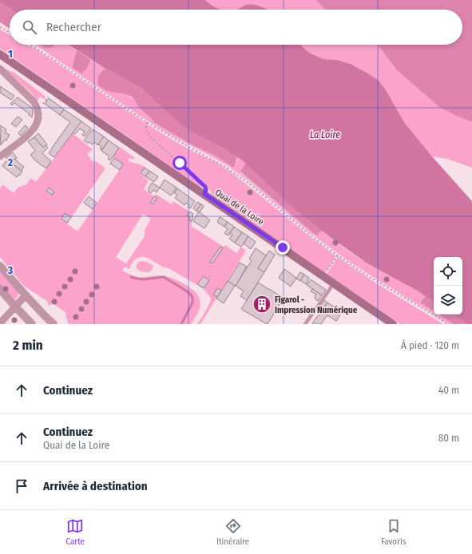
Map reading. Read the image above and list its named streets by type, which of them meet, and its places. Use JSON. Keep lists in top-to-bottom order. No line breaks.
{"streets":{"main road":["Quai de la Loire"]},"water":["La Loire"],"places":{"building":["Figarol - Impression Numérique"]},"page":{"search":"Rechercher","heading":["2 min","À pied · 120 m"],"list":[["Continuez","40 m"],["Continuez","Quai de la Loire","80 m"],"Arrivée à destination"],"nav":["Carte","Itinéraire","Favoris"]},"grid":{"rows":["1","2","3"]}}
